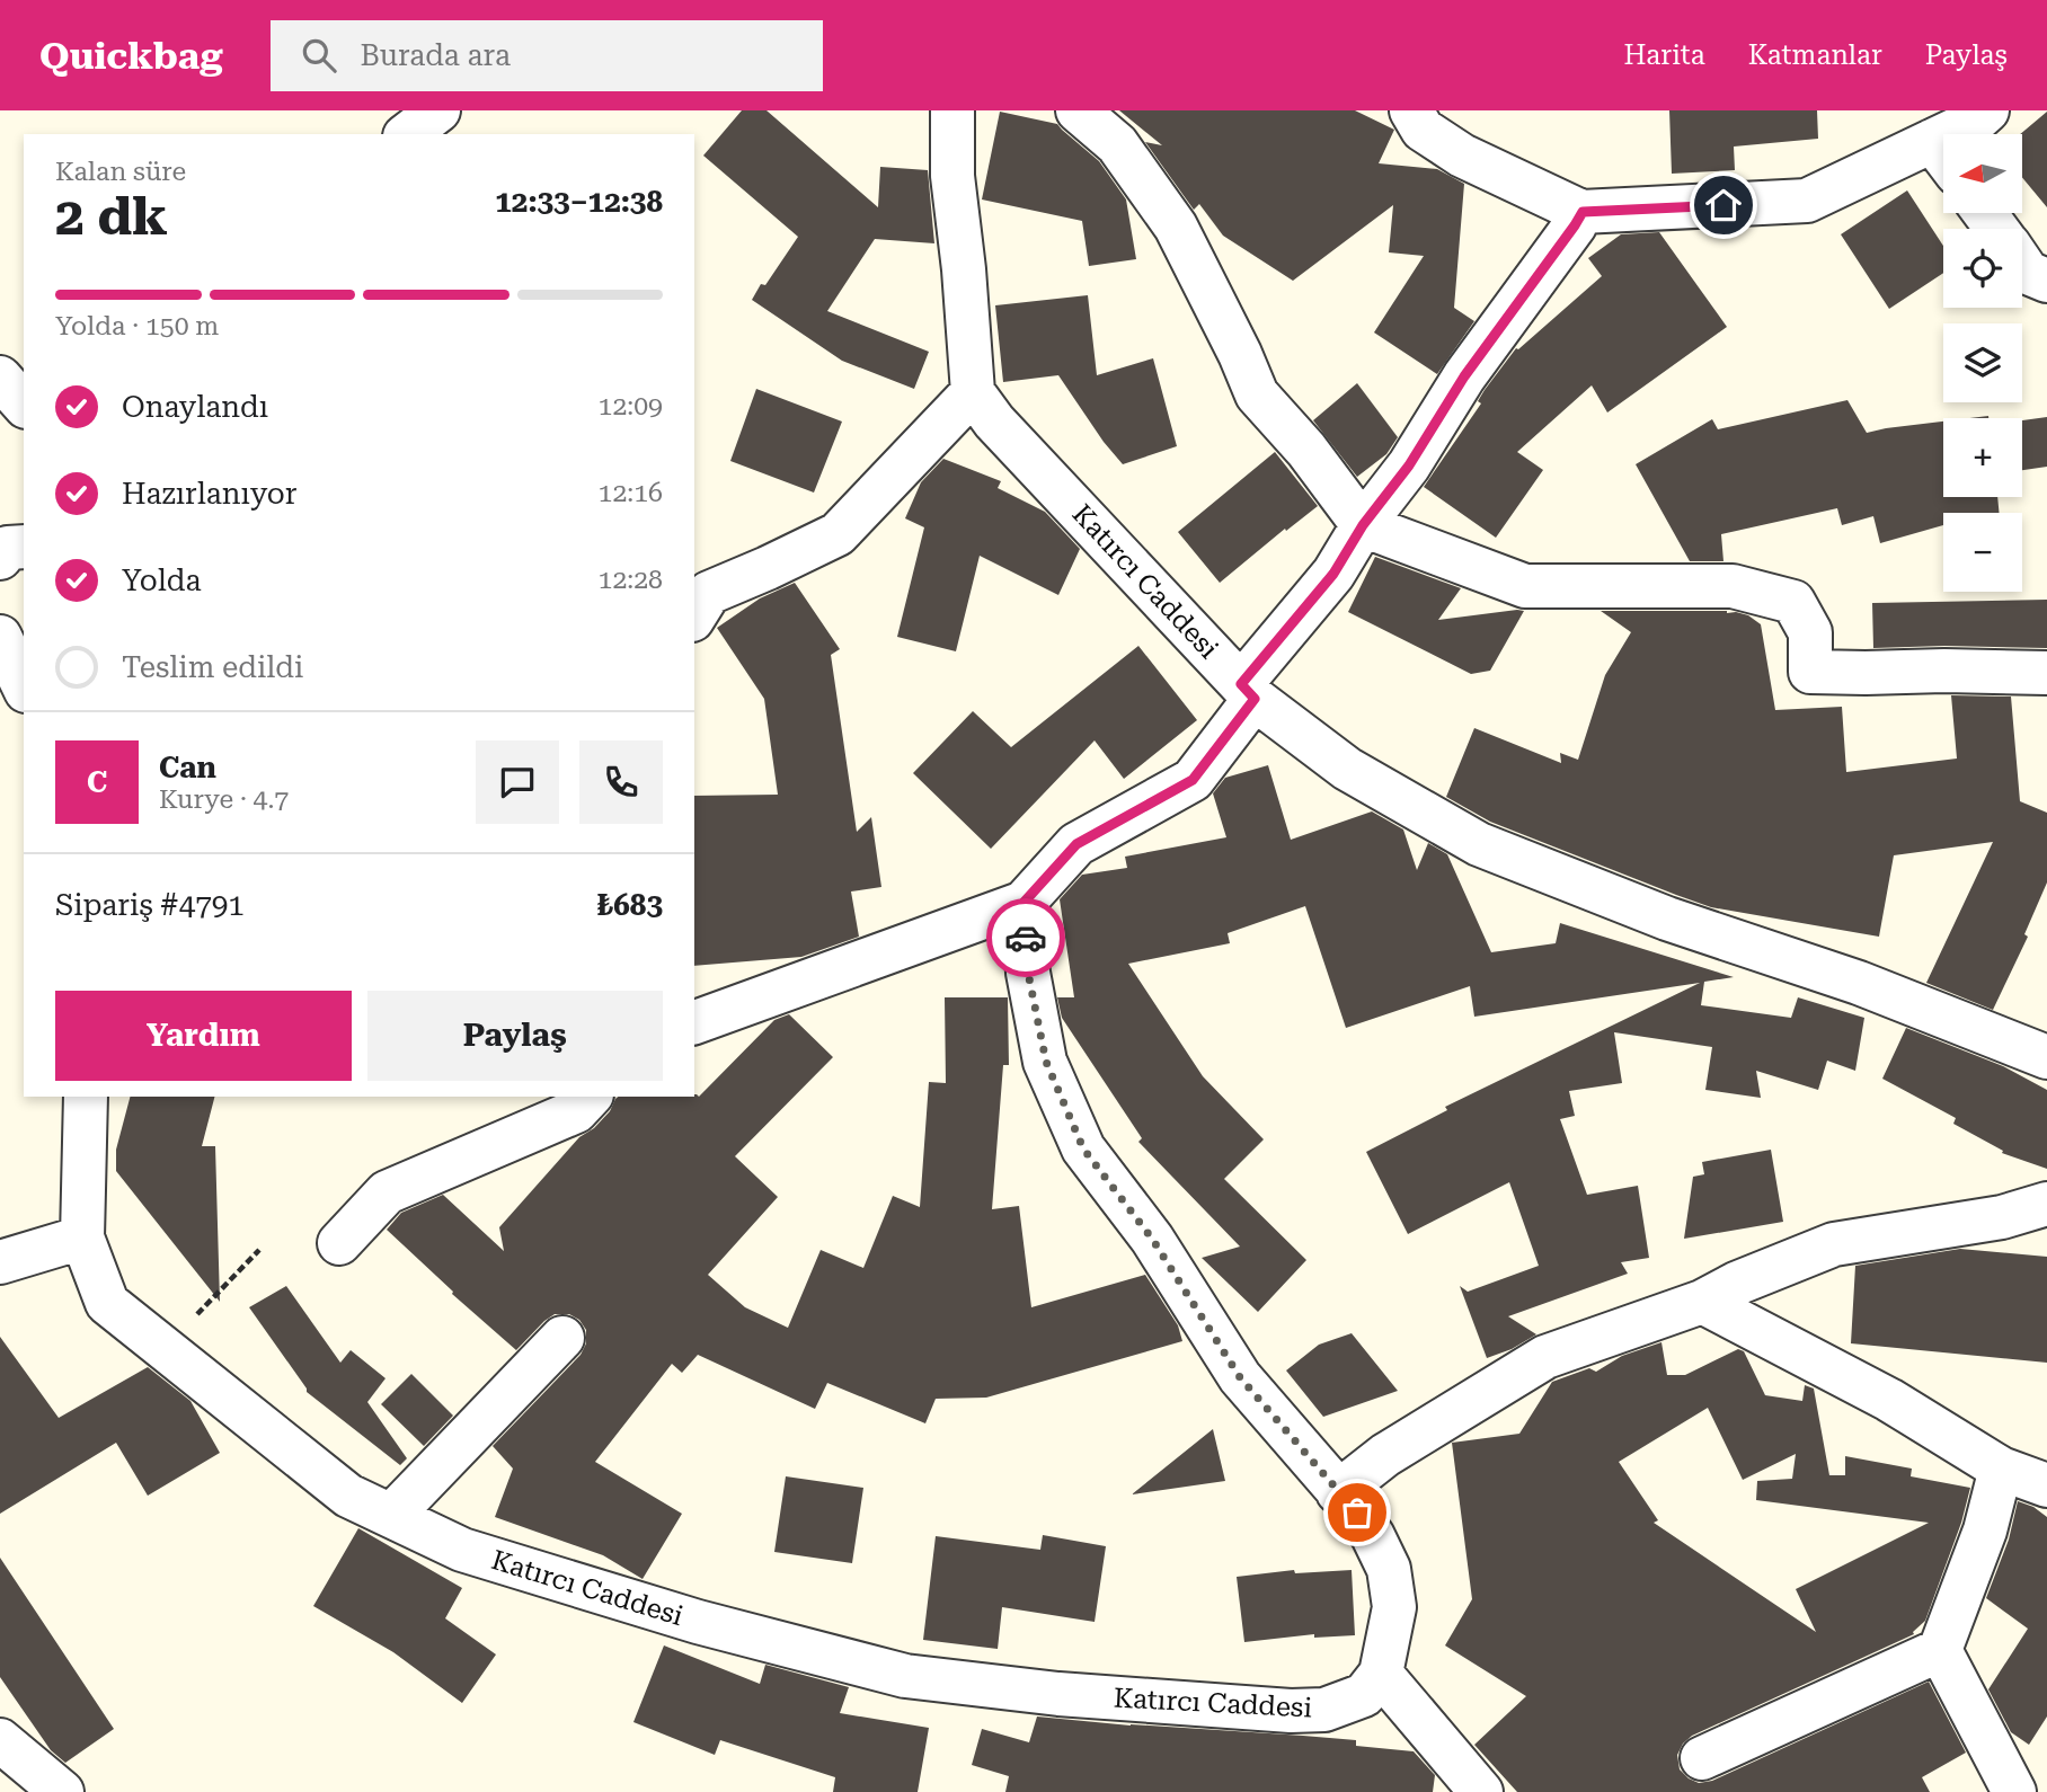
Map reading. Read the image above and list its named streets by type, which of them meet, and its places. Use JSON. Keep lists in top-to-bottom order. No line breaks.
{"streets":{"street":["Katırcı Caddesi"]},"north":"left","page":{"header":"Quickbag","search":"Burada ara","nav":["Harita","Katmanlar","Paylaş"],"map_buttons":["+","−"],"heading":["2 dk","Kalan süre","12:33–12:38"],"panel":["Can","Kurye · 4.7","Sipariş #4791","₺683"],"bar":"Yolda · 150 m","list":[["Onaylandı","12:09"],["Hazırlanıyor","12:16"],["Yolda","12:28"],"Teslim edildi"],"round":"C","buttons":["Yardım","Paylaş"]}}
